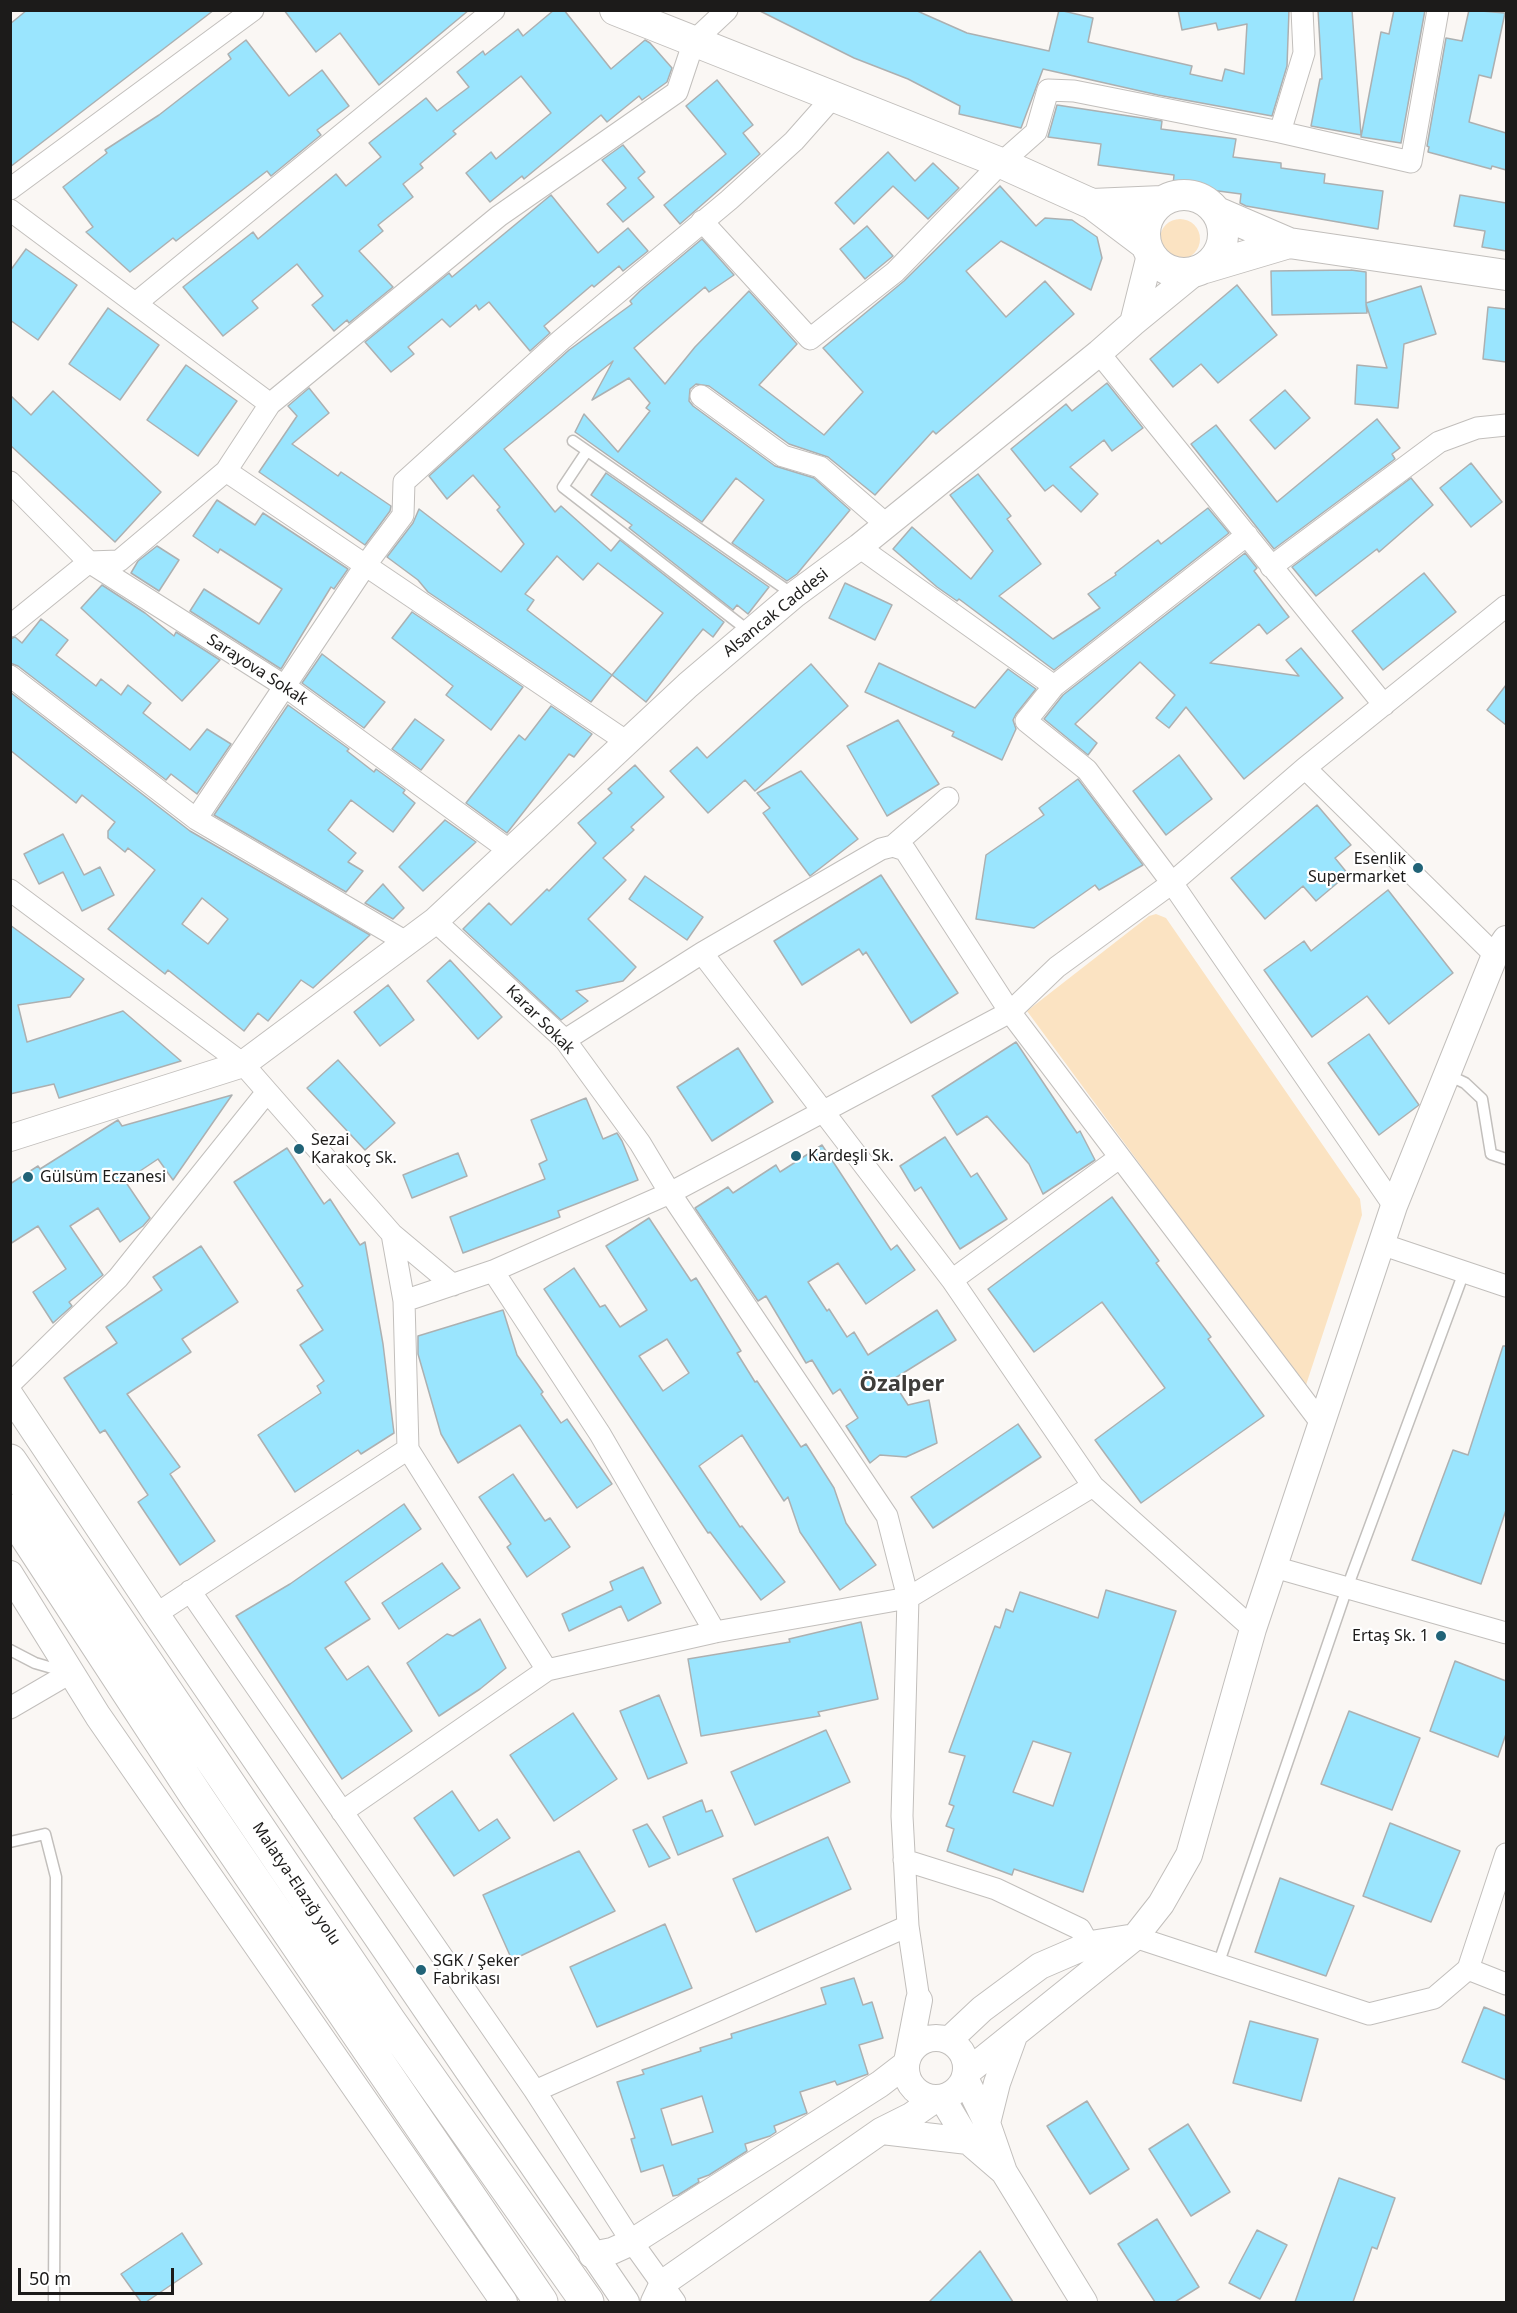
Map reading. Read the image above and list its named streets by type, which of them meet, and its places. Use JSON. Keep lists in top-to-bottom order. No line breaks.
{"streets":{"highway":["Malatya-Elazığ yolu"],"street":["Alsancak Caddesi","Sarayova Sokak","Karar Sokak"]},"crossings":[["Alsancak Caddesi","Sarayova Sokak"],["Alsancak Caddesi","Karar Sokak"]],"districts":["Özalper"],"places":["Esenlik Supermarket","Sezai Karakoç Sk.","Kardeşli Sk.","Gülsüm Eczanesi","Ertaş Sk. 1","SGK / Şeker Fabrikası"],"scale_bar":"50 m"}
